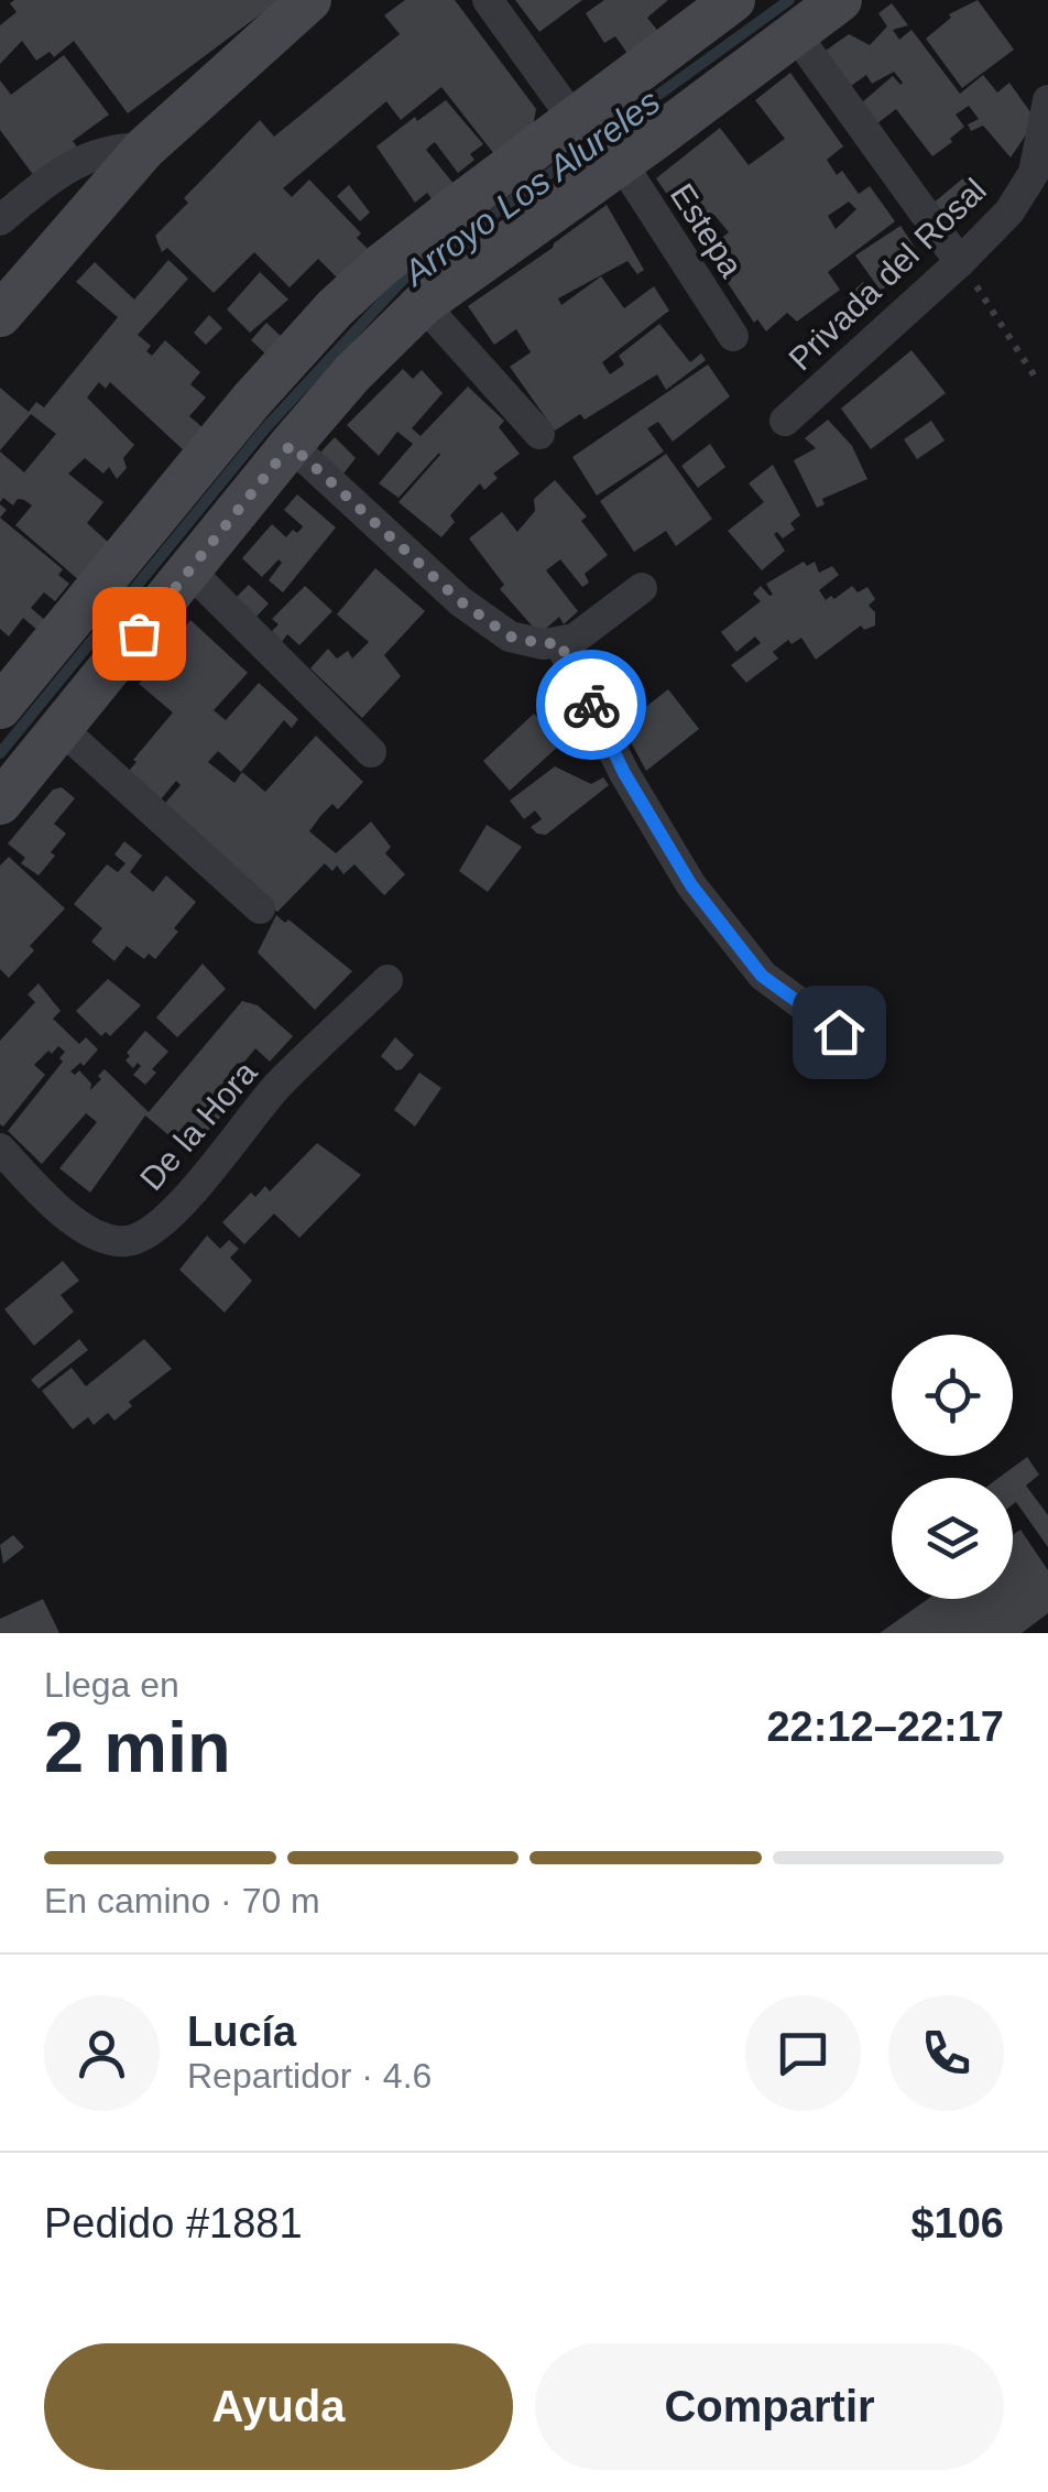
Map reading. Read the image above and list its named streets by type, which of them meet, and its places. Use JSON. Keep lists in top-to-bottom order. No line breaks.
{"streets":{"street":["Estepa","Privada del Rosal","De la Hora"]},"water":["Arroyo Los Alureles"],"page":{"heading":["2 min","Llega en","22:12–22:17"],"panel":["Lucía","Repartidor · 4.6","Pedido #1881","$106"],"bar":"En camino · 70 m","buttons":["Ayuda","Compartir"]}}
